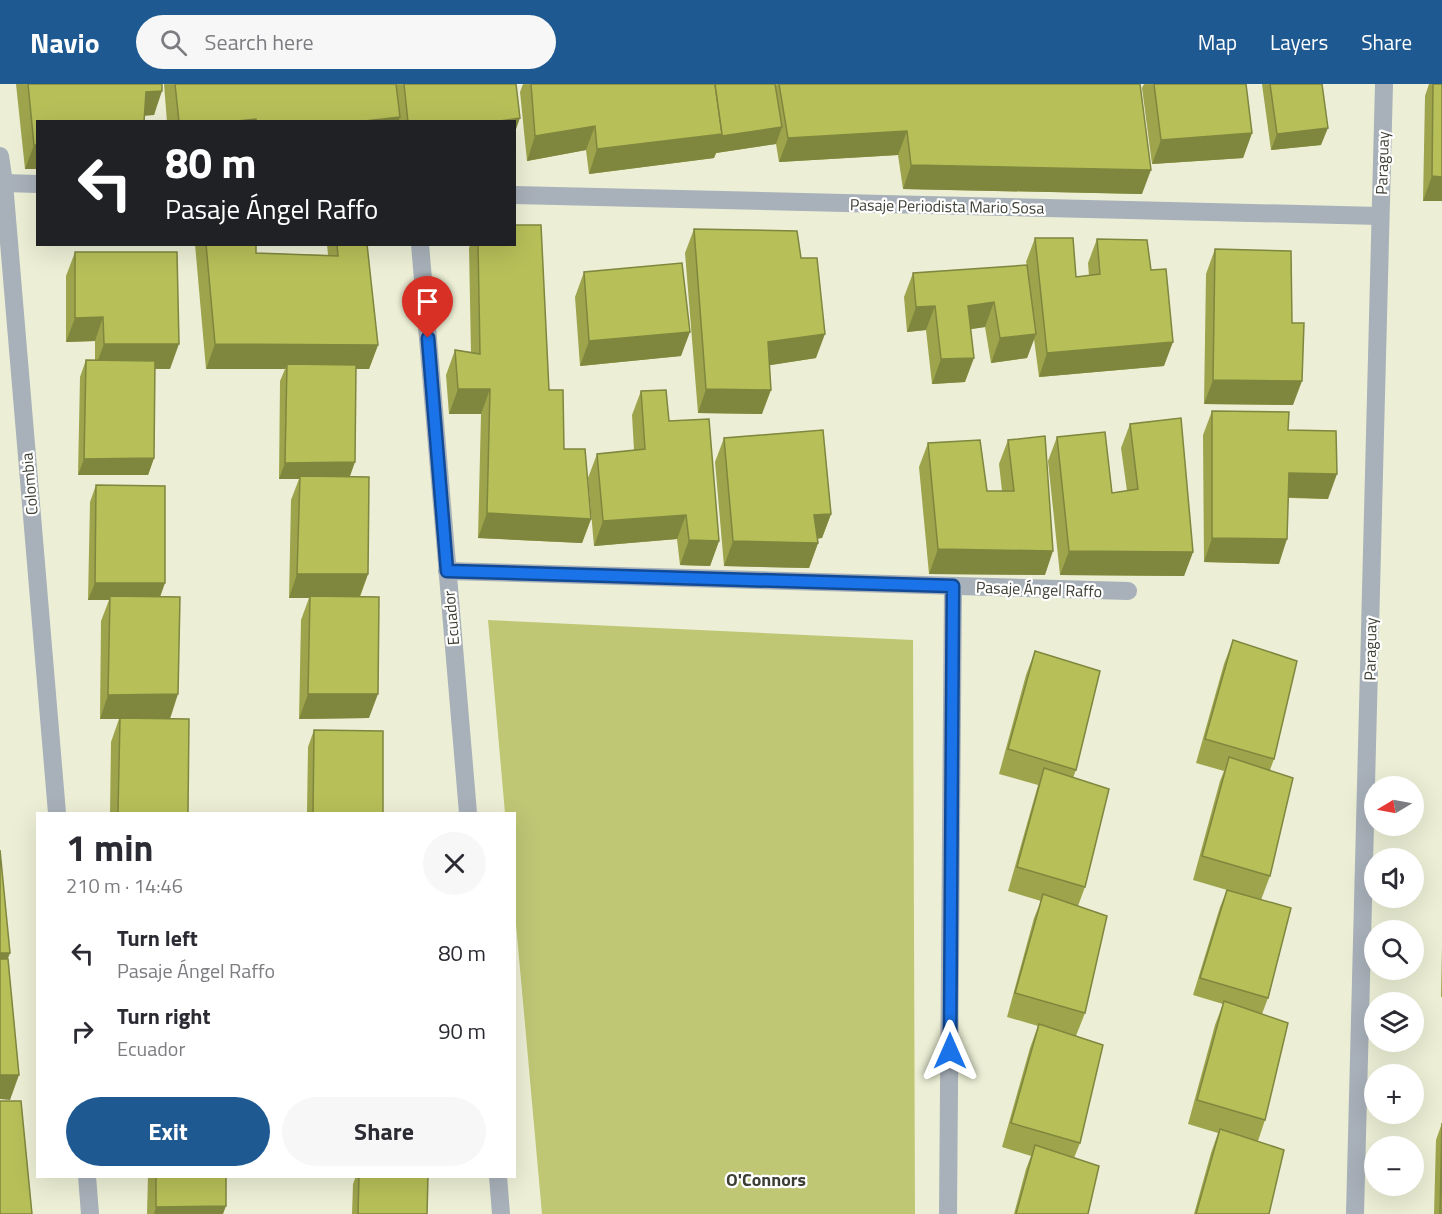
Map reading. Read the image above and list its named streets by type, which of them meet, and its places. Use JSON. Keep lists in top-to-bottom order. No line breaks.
{"streets":{"street":["Paraguay","Pasaje Periodista Mario Sosa","Colombia","Pasaje Ángel Raffo","Ecuador"]},"crossings":[["Paraguay","Pasaje Periodista Mario Sosa"],["Pasaje Ángel Raffo","Ecuador"]],"districts":["O'Connors"],"north":"left","page":{"header":"Navio","search":"Search here","nav":["Map","Layers","Share"],"turn":["80 m","Pasaje Ángel Raffo"],"map_buttons":["+","−"],"heading":["1 min","210 m · 14:46"],"list":[{"name":"Turn left","note":"Pasaje Ángel Raffo","value":"80 m"},{"name":"Turn right","note":"Ecuador","value":"90 m"}],"buttons":["Exit","Share"]}}
